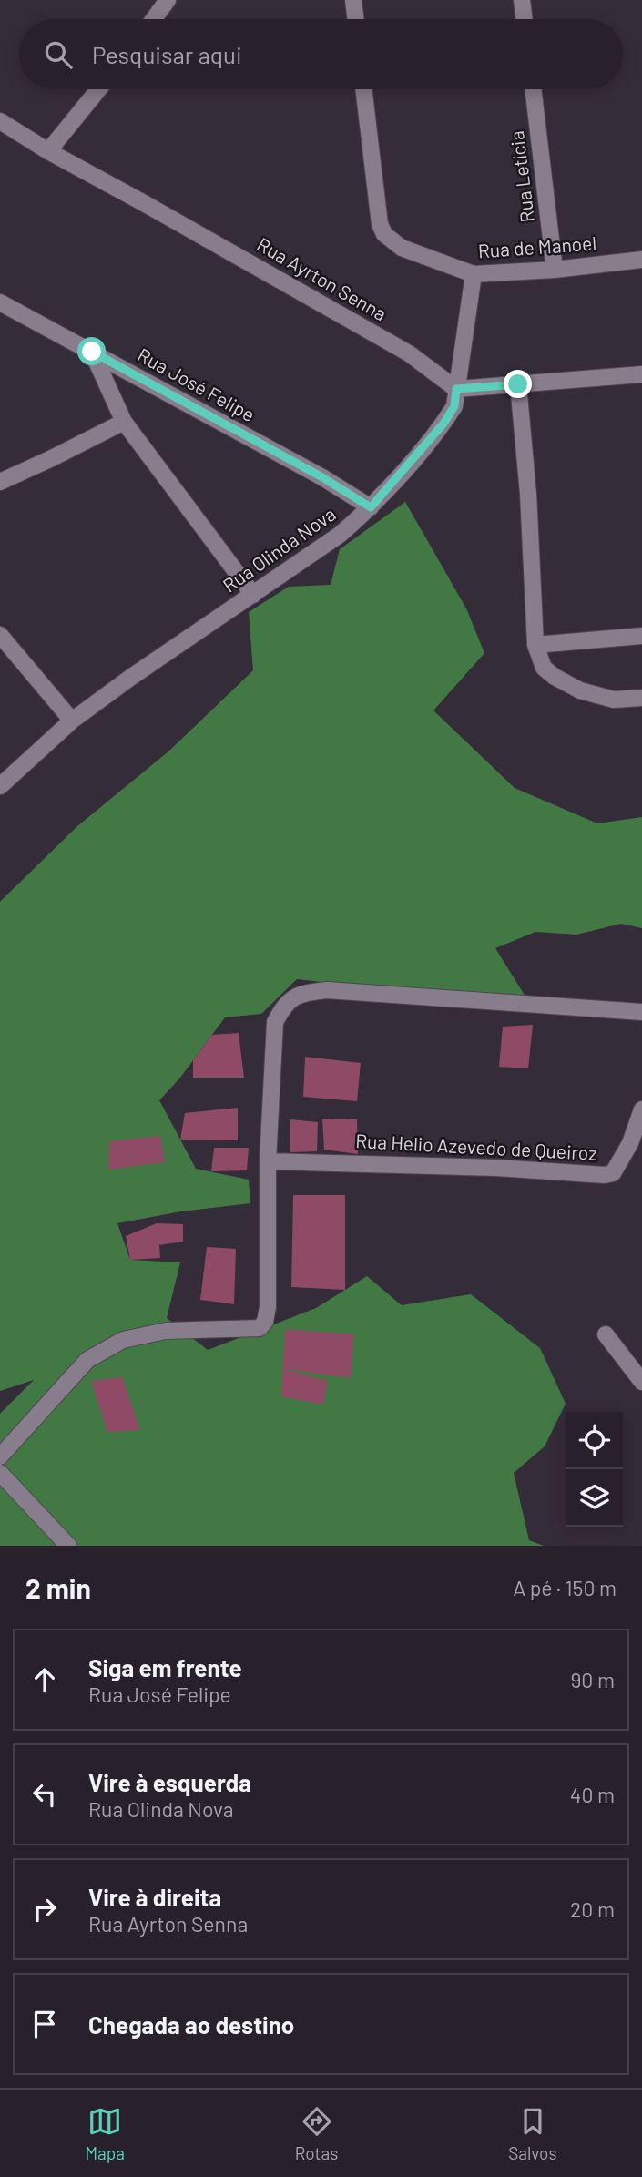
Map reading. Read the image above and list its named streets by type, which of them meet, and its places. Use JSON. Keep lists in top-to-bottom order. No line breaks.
{"streets":{"street":["Rua Letícia","Rua de Manoel","Rua Ayrton Senna","Rua José Felipe","Rua Olinda Nova","Rua Helio Azevedo de Queiroz"]},"crossings":[["Rua Letícia","Rua de Manoel"],["Rua de Manoel","Rua Olinda Nova"],["Rua Ayrton Senna","Rua Olinda Nova"],["Rua José Felipe","Rua Olinda Nova"]],"page":{"search":"Pesquisar aqui","heading":["2 min","A pé · 150 m"],"list":[["Siga em frente","Rua José Felipe","90 m"],["Vire à esquerda","Rua Olinda Nova","40 m"],["Vire à direita","Rua Ayrton Senna","20 m"],"Chegada ao destino"],"nav":["Mapa","Rotas","Salvos"]}}
